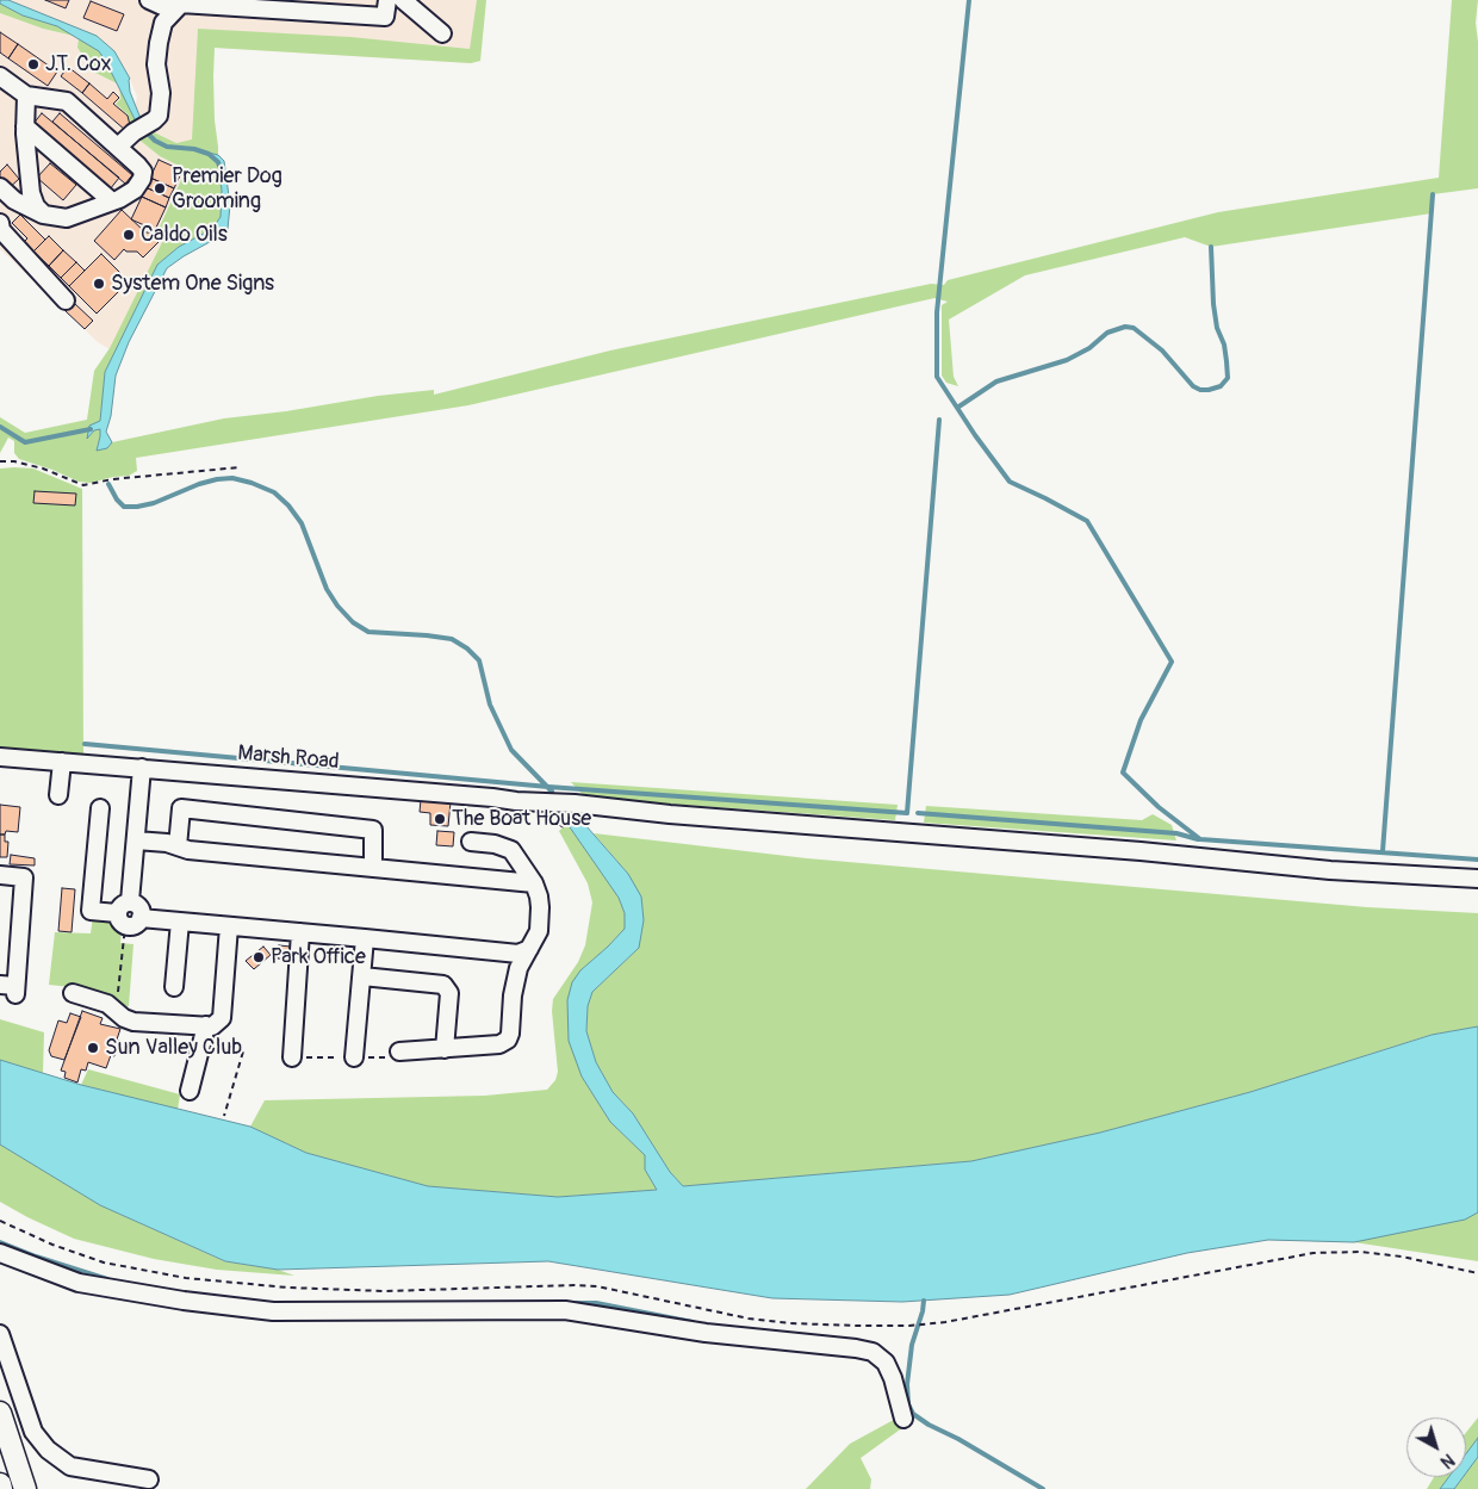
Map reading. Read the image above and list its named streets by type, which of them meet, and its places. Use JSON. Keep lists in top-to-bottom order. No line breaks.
{"streets":{"street":["Marsh Road"]},"places":["J.T. Cox","Premier Dog Grooming","Caldo Oils","System One Signs","The Boat House","Park Office","Sun Valley Club"],"north":"bottom right"}
